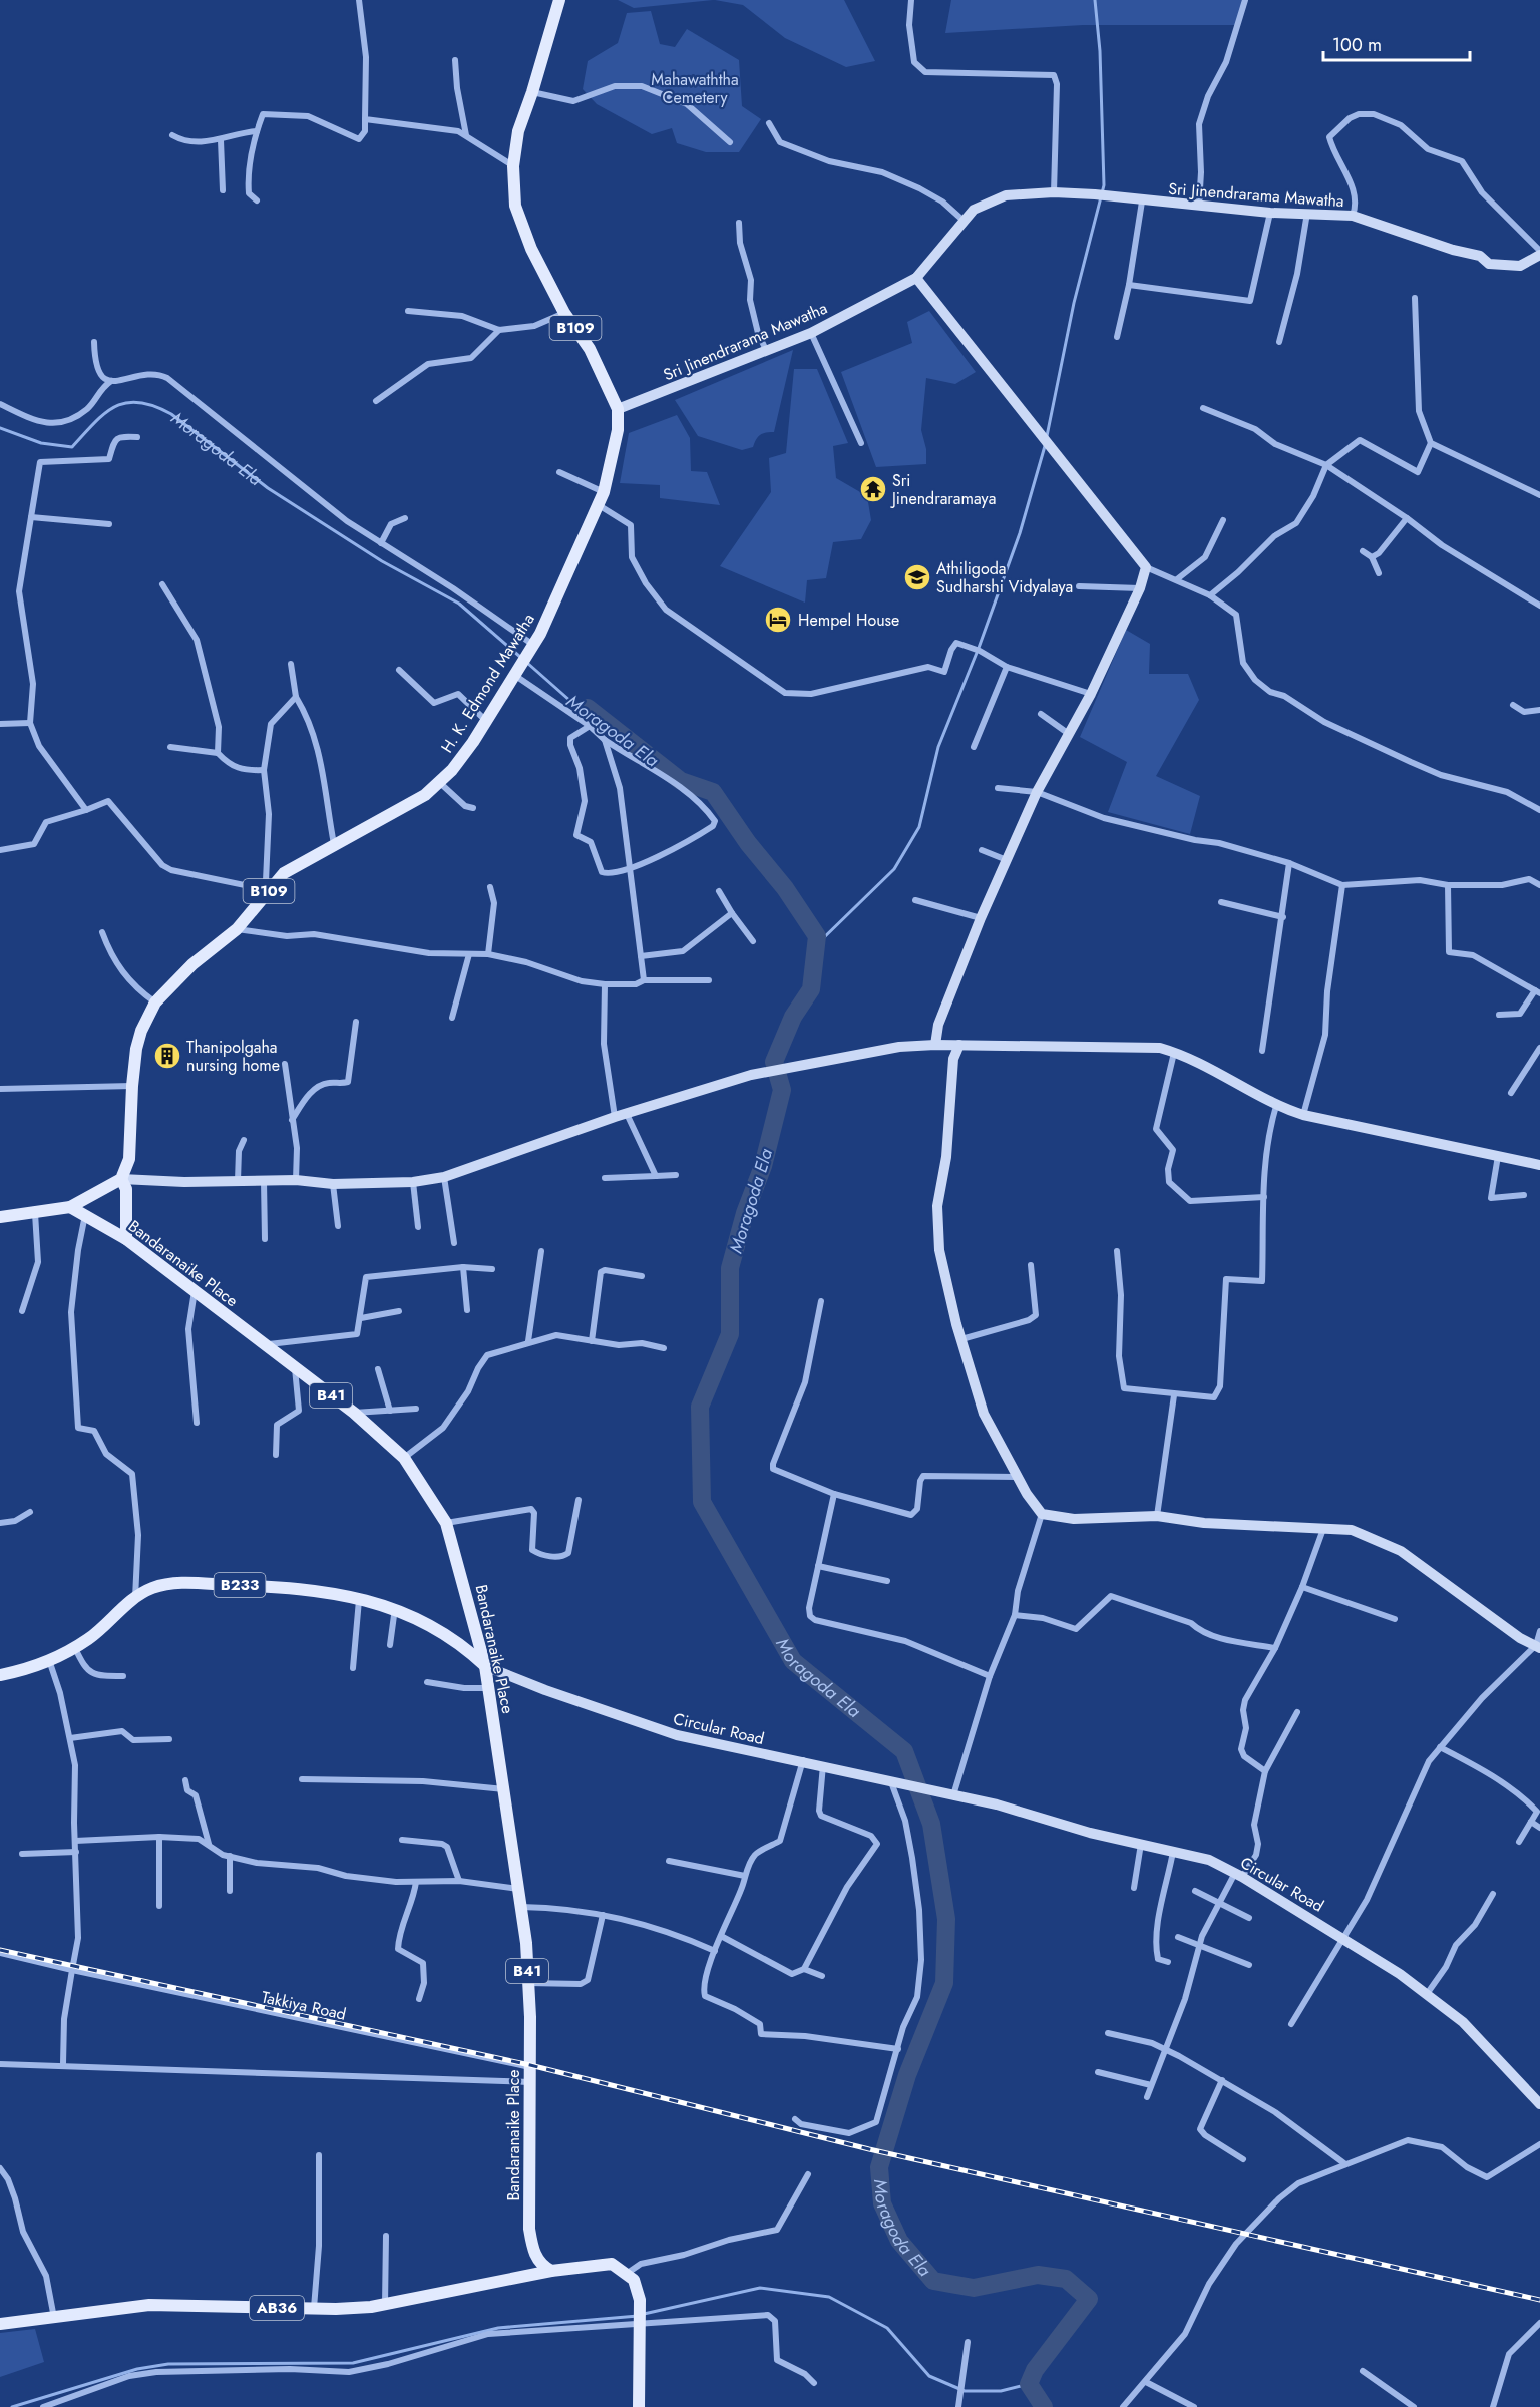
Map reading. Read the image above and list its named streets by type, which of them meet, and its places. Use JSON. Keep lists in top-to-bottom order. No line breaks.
{"streets":{"main road":["B109","H. K. Edmond Mawatha","Bandaranaike Place","B41","B233","AB36"],"street":["Sri Jinendrarama Mawatha","Circular Road","Takkiya Road"]},"crossings":[["Sri Jinendrarama Mawatha","H. K. Edmond Mawatha"],["Bandaranaike Place","B233"],["Bandaranaike Place","Circular Road"],["Bandaranaike Place","Takkiya Road"],["Bandaranaike Place","AB36"],["B233","Circular Road"]],"water":["Moragoda Ela"],"parks":["Mahawaththa Cemetery"],"places":{"temple":["Sri Jinendraramaya"],"school or university":["Athiligoda Sudharshi Vidyalaya"],"hotel":["Hempel House"],"building":["Thanipolgaha nursing home"]},"scale_bar":"100 m"}
